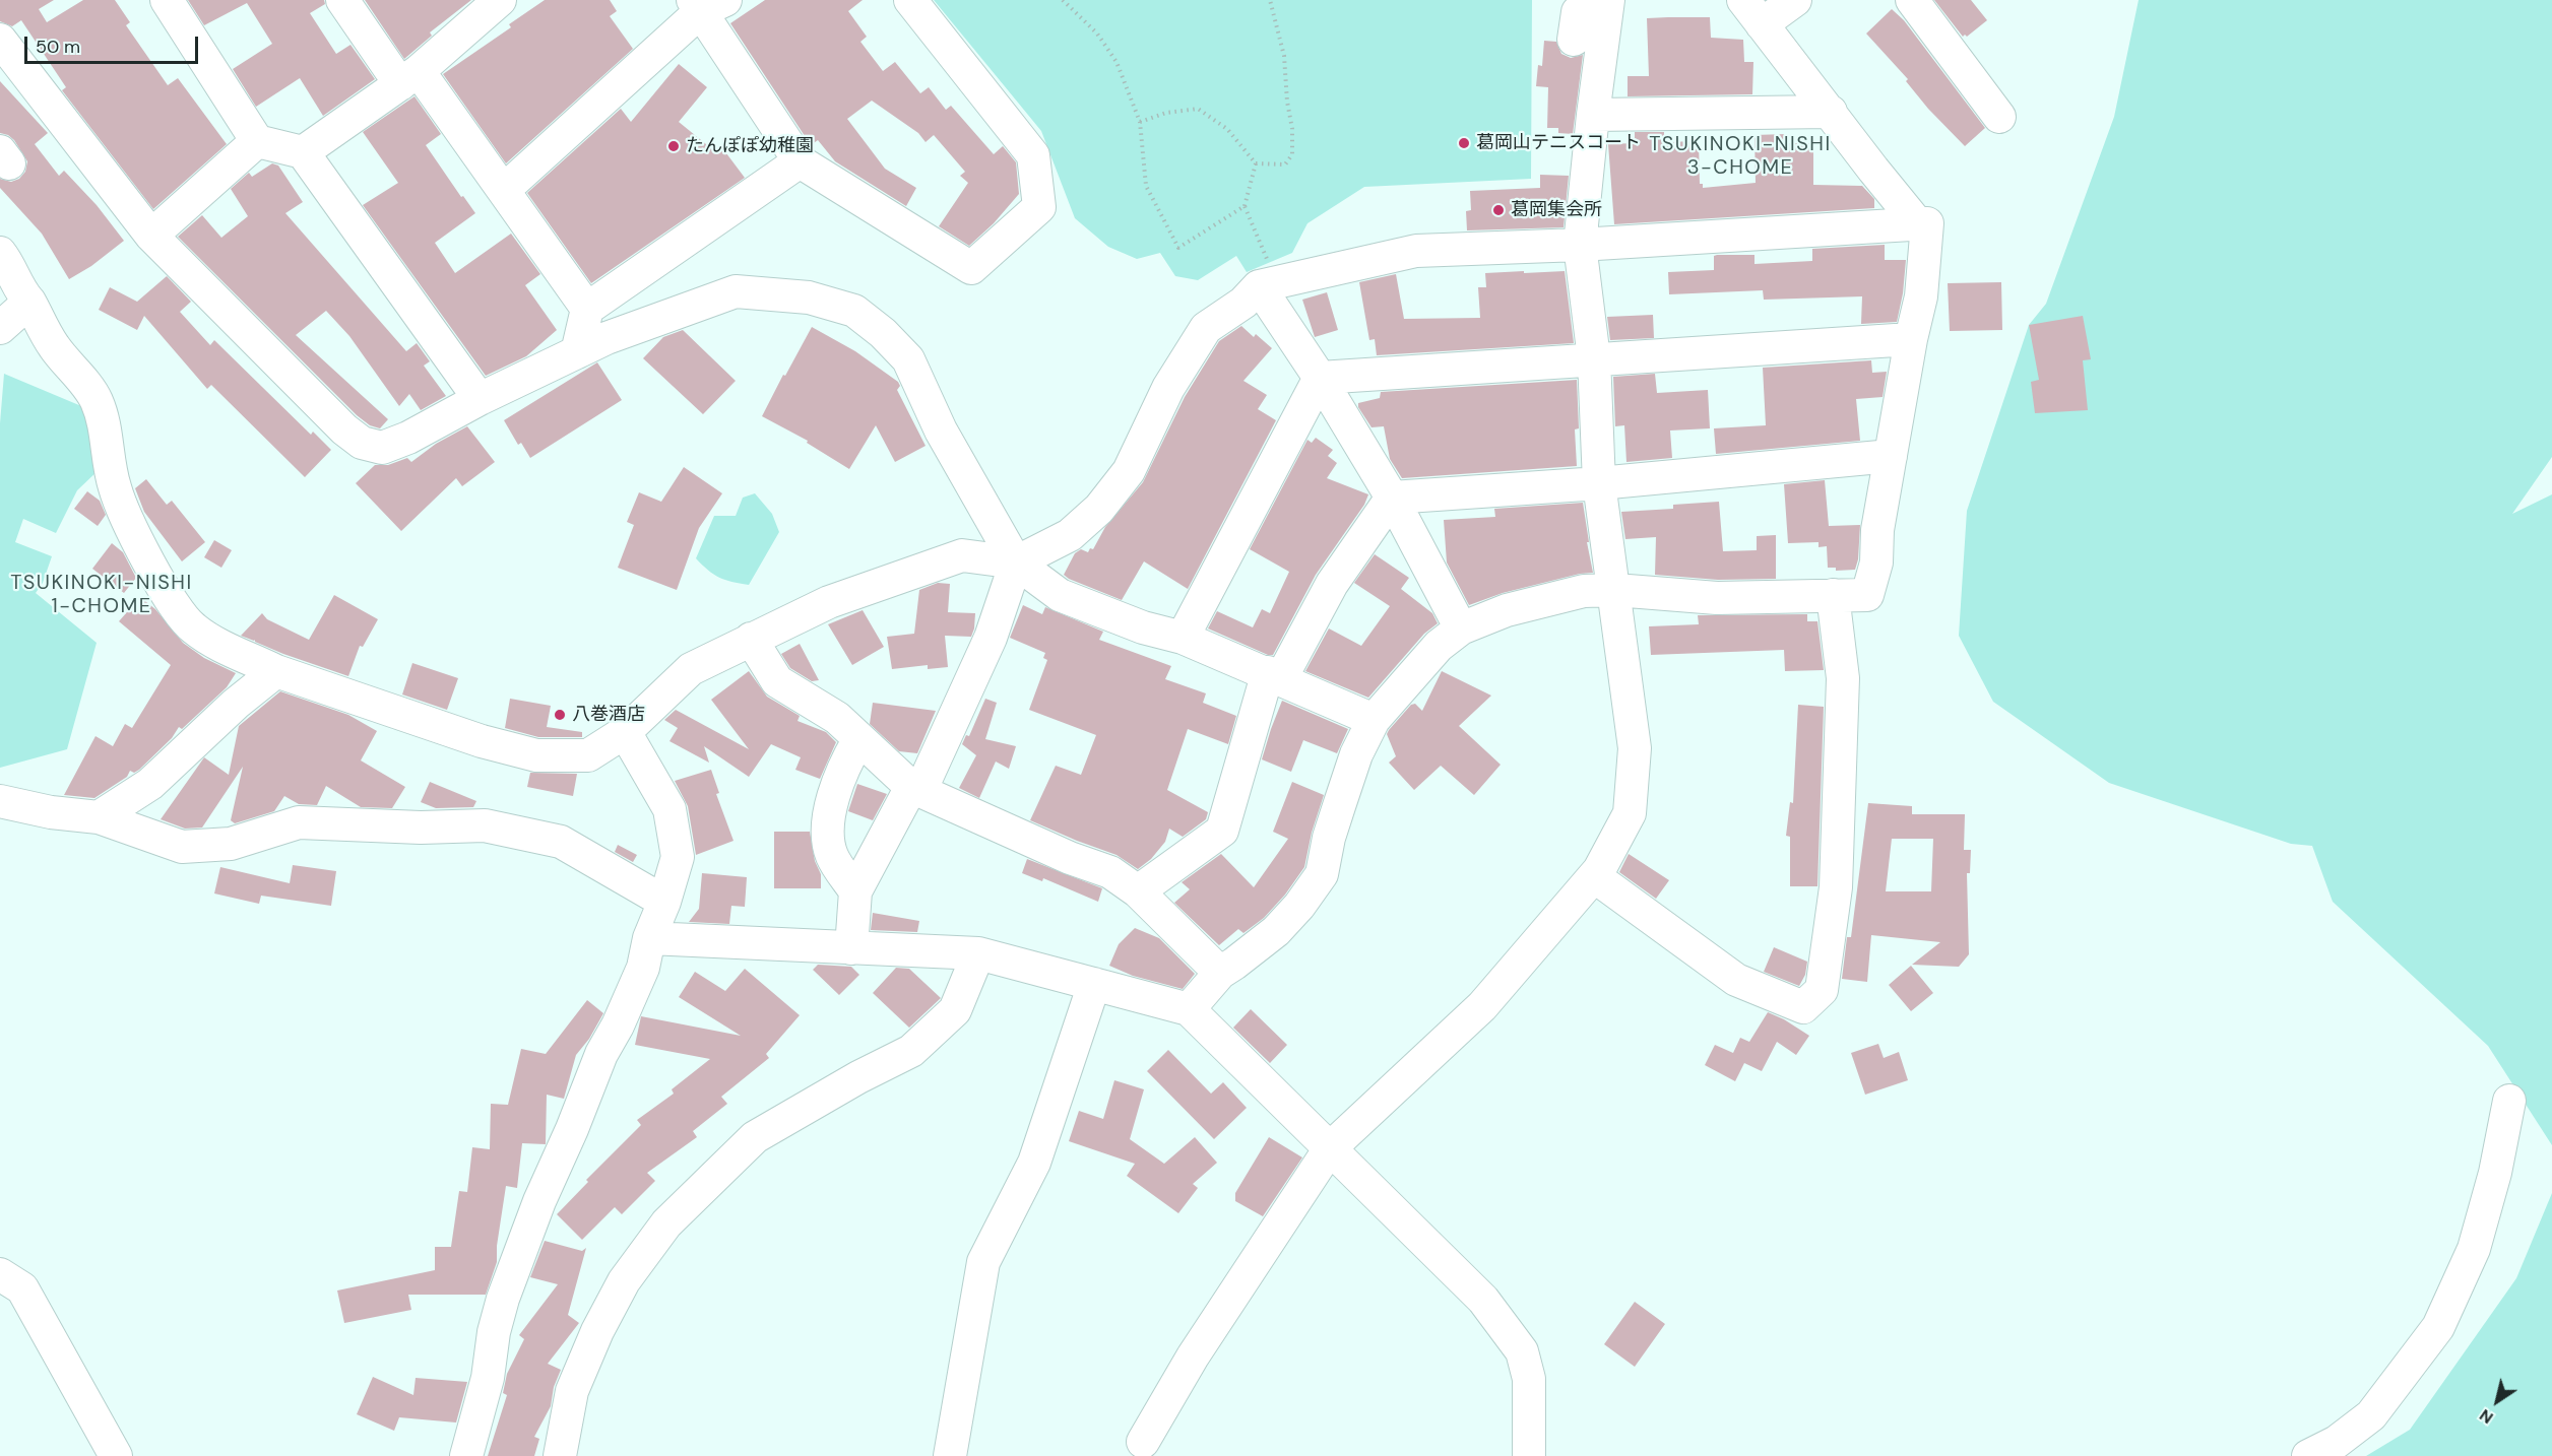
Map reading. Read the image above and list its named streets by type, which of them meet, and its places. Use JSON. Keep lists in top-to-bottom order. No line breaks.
{"districts":["TSUKINOKI-NISHI 3-CHOME","TSUKINOKI-NISHI 1-CHOME"],"places":["葛岡山テニスコート","たんぽぽ幼稚園","葛岡集会所","八巻酒店"],"scale_bar":"50 m","north":"bottom left"}
